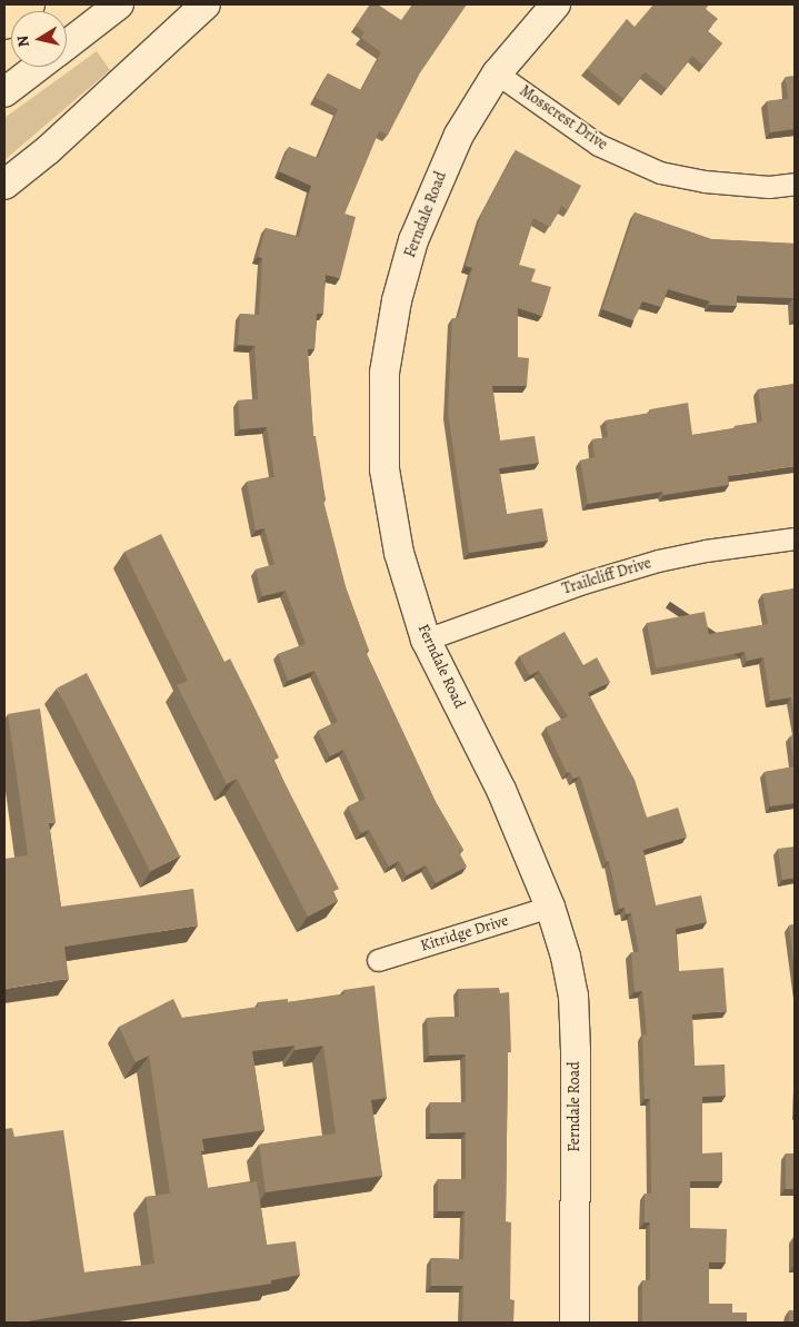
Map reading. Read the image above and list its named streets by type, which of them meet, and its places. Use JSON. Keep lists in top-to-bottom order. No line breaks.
{"streets":{"street":["Mosscrest Drive","Ferndale Road","Trailcliff Drive","Kitridge Drive"]},"crossings":[["Mosscrest Drive","Ferndale Road"],["Ferndale Road","Trailcliff Drive"],["Ferndale Road","Kitridge Drive"]],"north":"left"}
